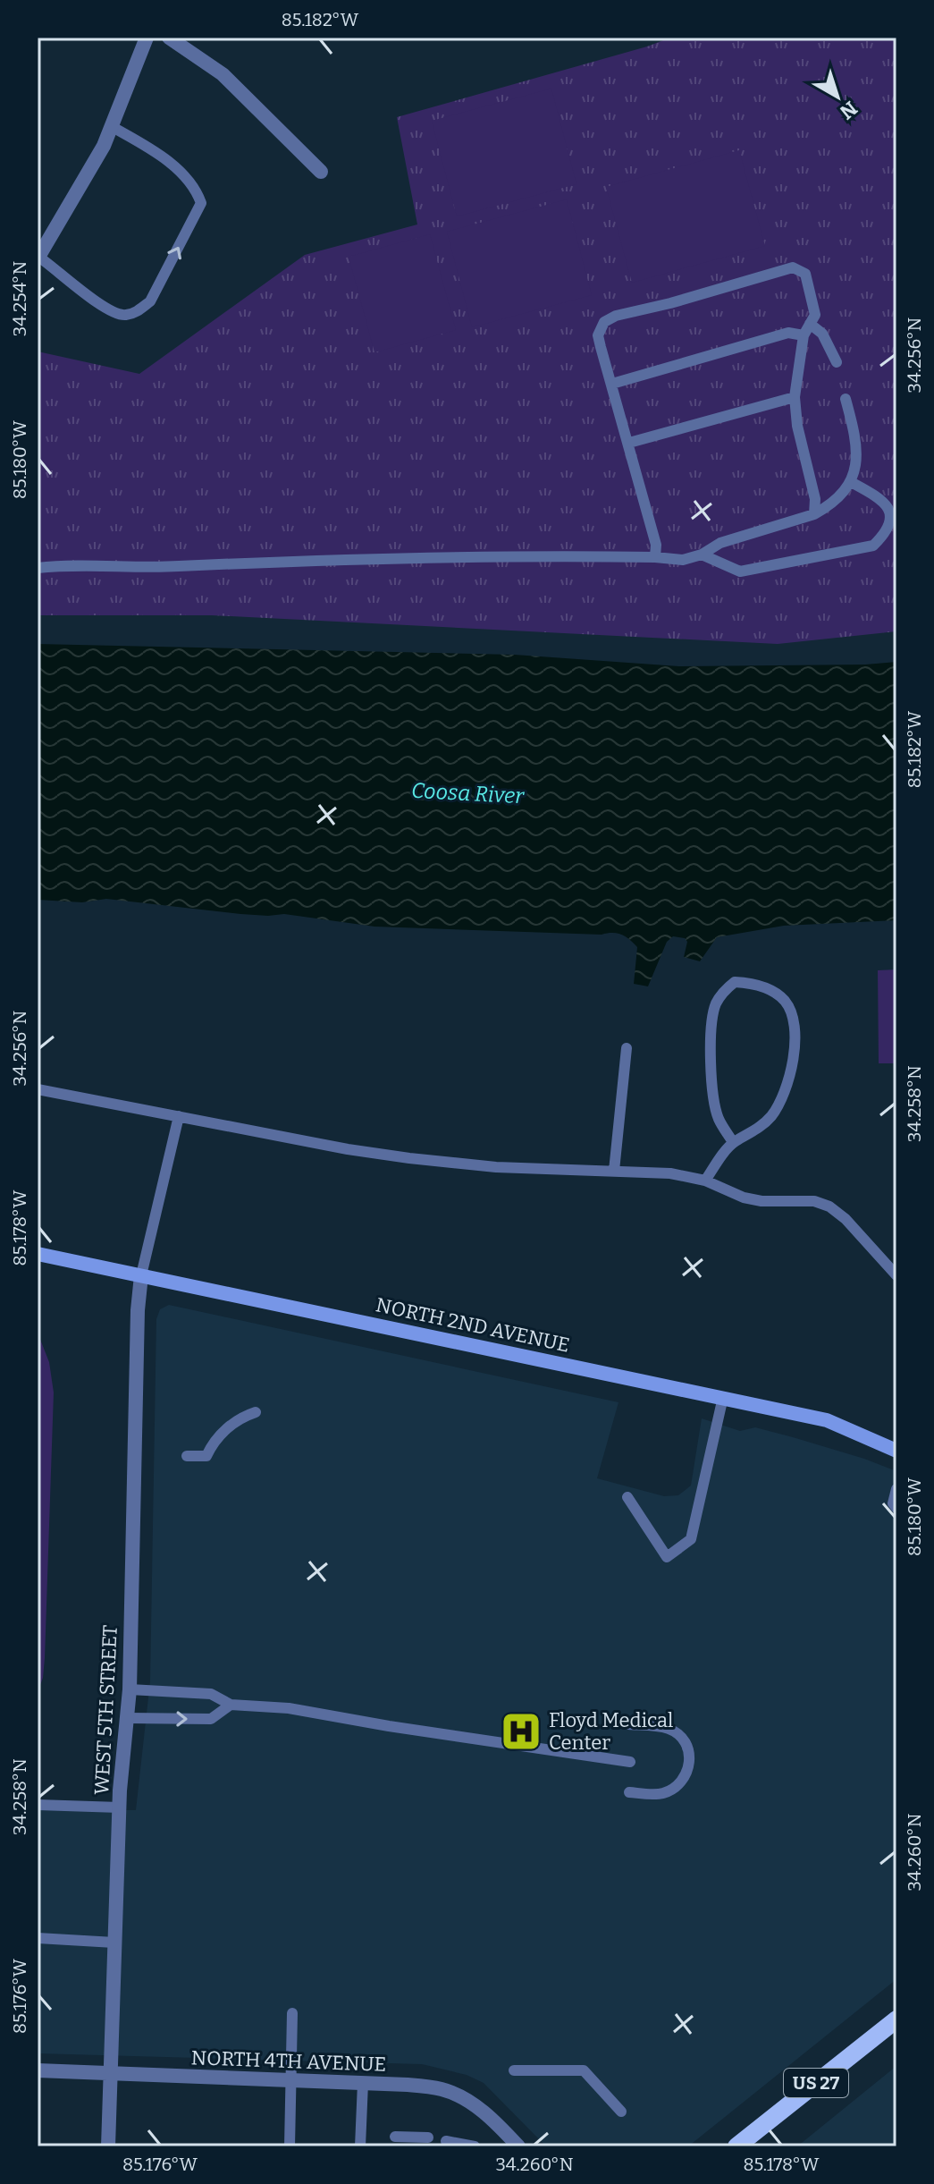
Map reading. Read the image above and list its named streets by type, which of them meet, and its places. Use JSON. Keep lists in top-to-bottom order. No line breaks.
{"streets":{"main road":["NORTH 2ND AVENUE","US 27"],"street":["WEST 5TH STREET","NORTH 4TH AVENUE"]},"crossings":[["NORTH 2ND AVENUE","WEST 5TH STREET"],["WEST 5TH STREET","NORTH 4TH AVENUE"]],"water":["Coosa River"],"places":{"hospital":["Floyd Medical Center"]},"north":"bottom right","coordinates":["85.182°W","34.254°N","34.256°N","85.180°W","34.258°N","85.178°W","34.260°N","85.176°W"]}
